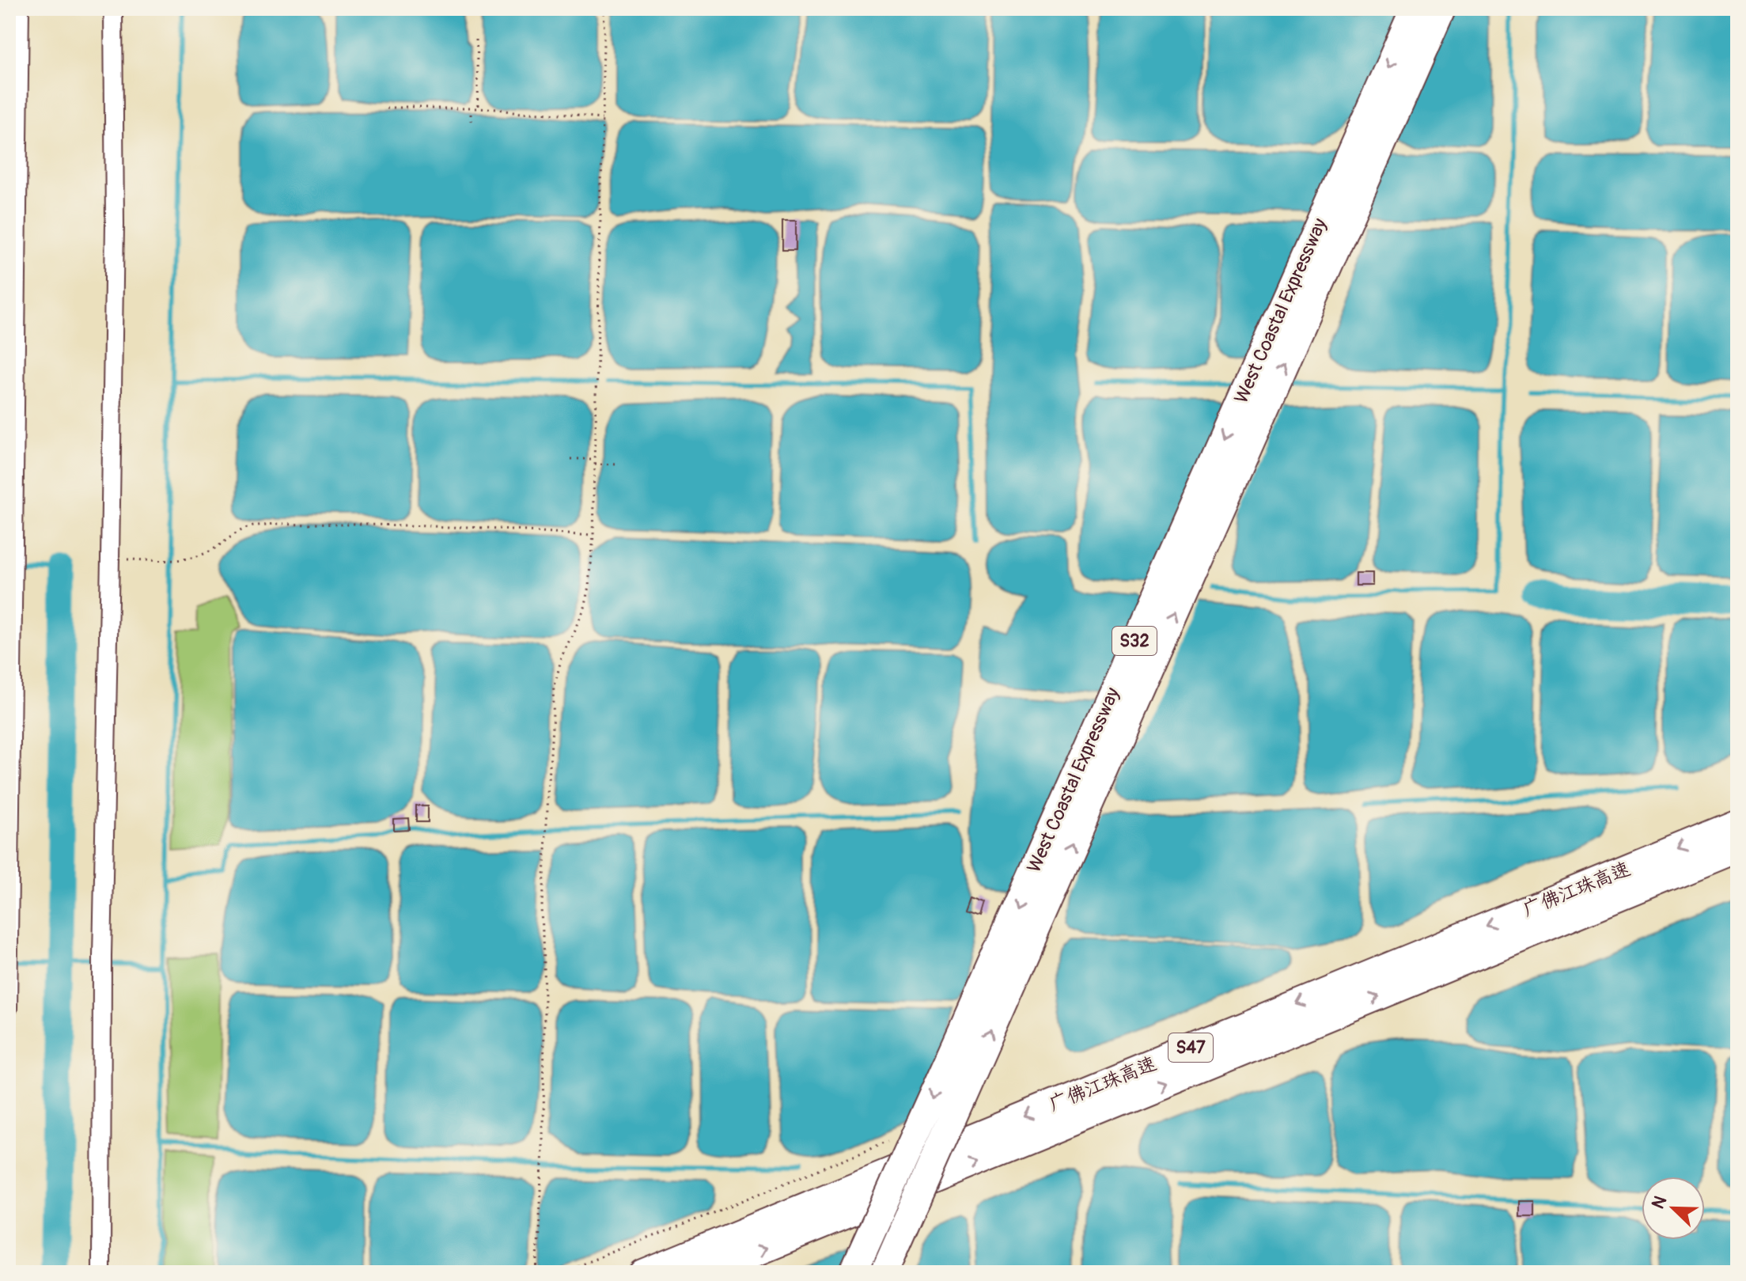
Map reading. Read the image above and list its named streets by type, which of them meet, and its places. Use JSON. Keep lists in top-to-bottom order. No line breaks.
{"streets":{"highway":["West Coastal Expressway","S32","广佛江珠高速","S47"]},"north":"top left"}
